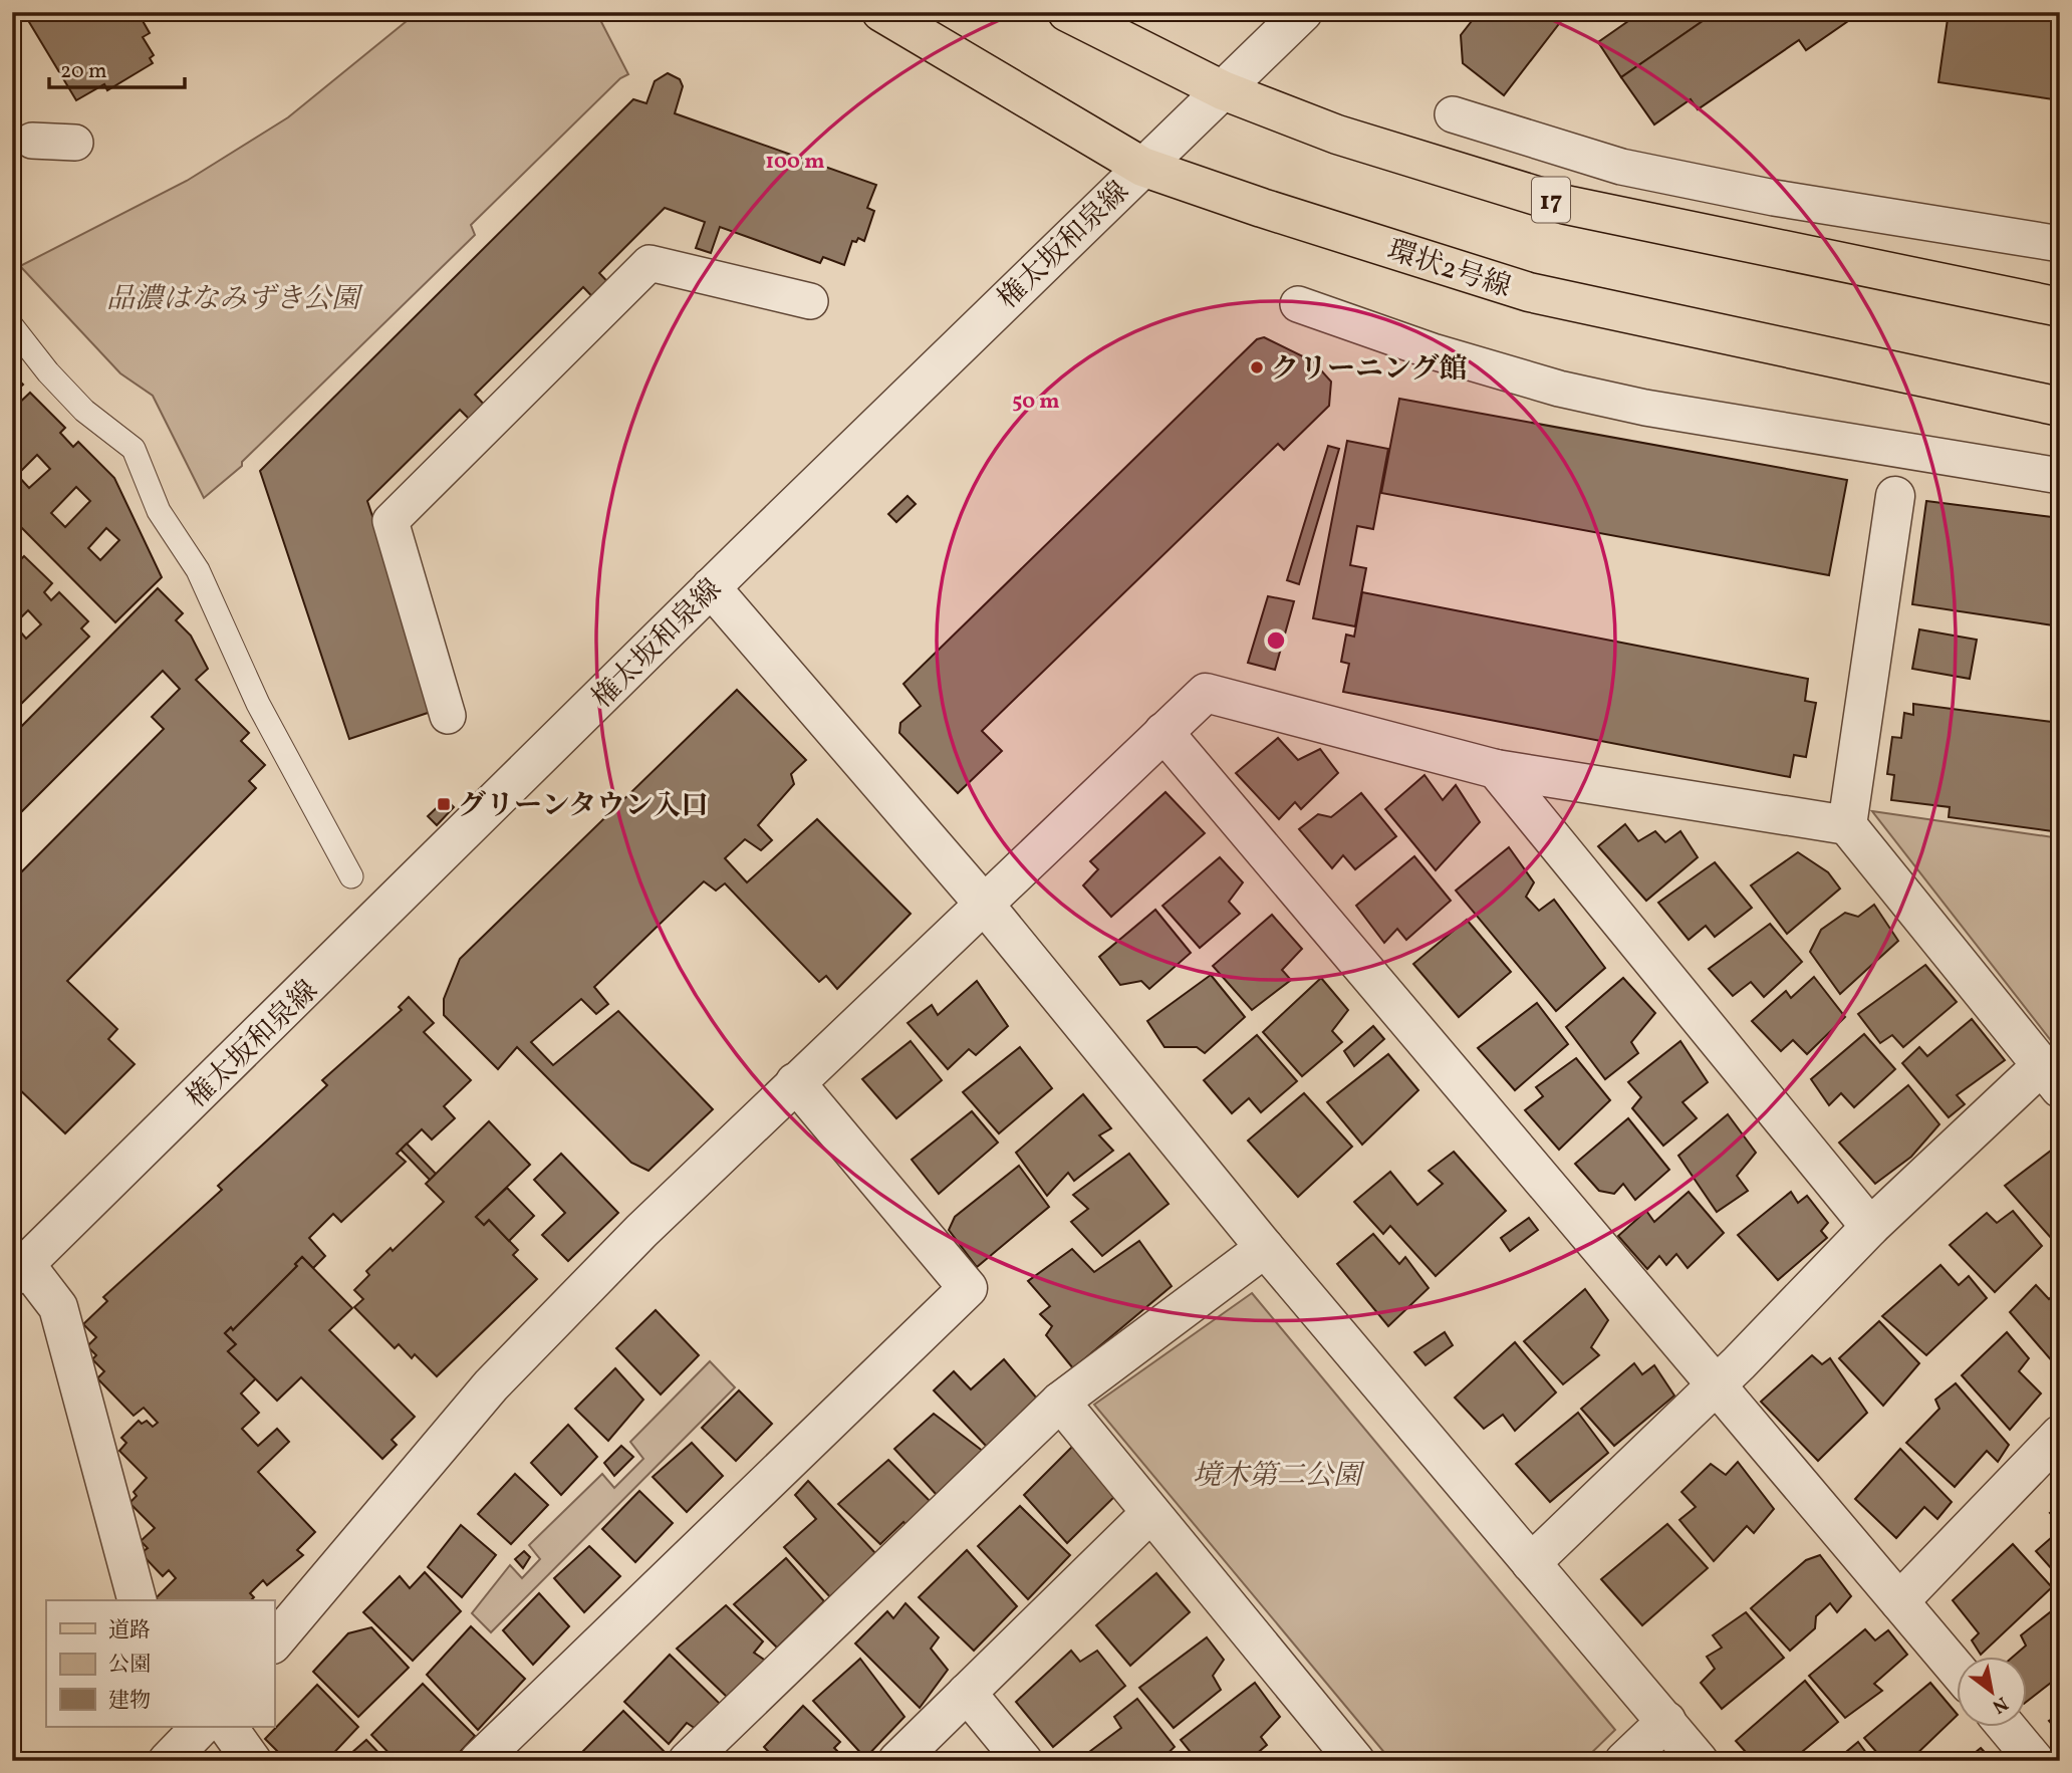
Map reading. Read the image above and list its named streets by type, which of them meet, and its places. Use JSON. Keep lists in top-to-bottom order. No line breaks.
{"streets":{"main road":["17","環状2号線"],"street":["権太坂和泉線"]},"crossings":[["17","権太坂和泉線"],["権太坂和泉線","環状2号線"]],"parks":["品濃はなみずき公園","境木第二公園"],"places":{"other":["クリーニング館"],"transit":["グリーンタウン入口"]},"legend":["道路","公園","建物"],"scale_bar":"20 m","north":"bottom right","rings":["100 m","50 m"]}
